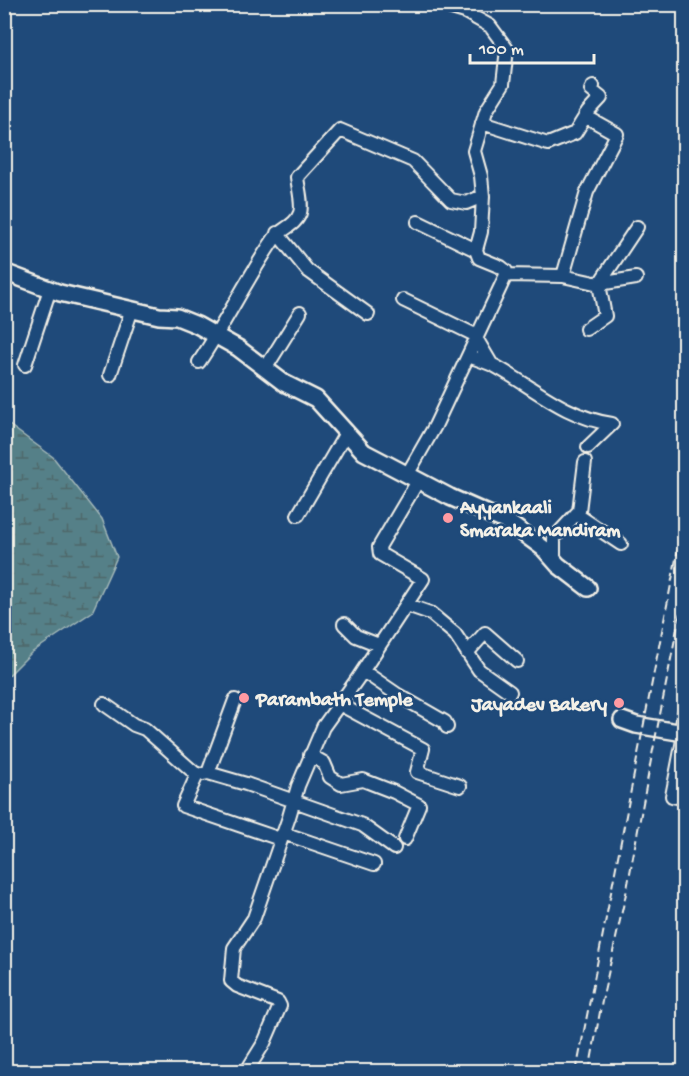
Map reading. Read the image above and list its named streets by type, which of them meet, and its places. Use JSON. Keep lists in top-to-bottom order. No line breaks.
{"places":["Ayyankaali Smaraka Mandiram","Parambath Temple","Jayadev Bakery"],"scale_bar":"100 m"}
